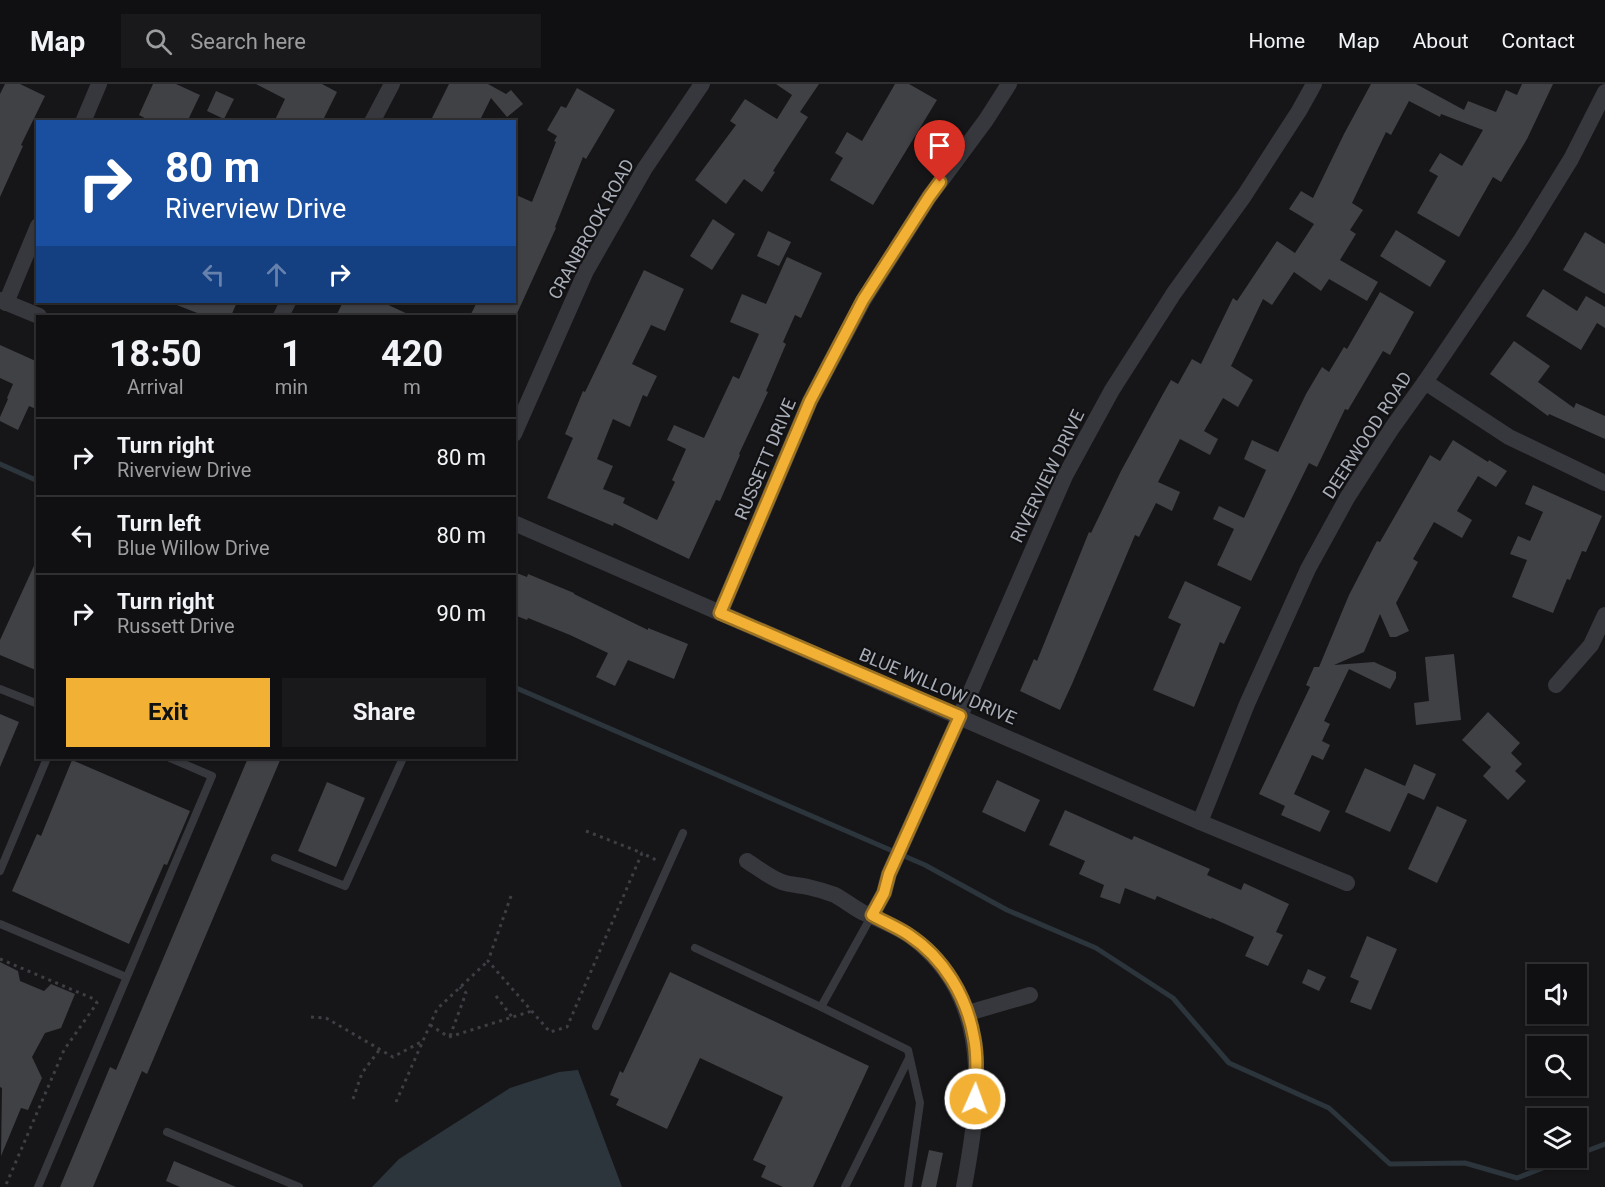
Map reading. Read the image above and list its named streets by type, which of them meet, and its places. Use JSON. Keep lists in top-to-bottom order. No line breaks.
{"streets":{"street":["CRANBROOK ROAD","DEERWOOD ROAD","RUSSETT DRIVE","RIVERVIEW DRIVE","BLUE WILLOW DRIVE"]},"crossings":[["DEERWOOD ROAD","BLUE WILLOW DRIVE"],["RUSSETT DRIVE","BLUE WILLOW DRIVE"],["RIVERVIEW DRIVE","BLUE WILLOW DRIVE"]],"page":{"header":"Map","search":"Search here","nav":["Home","Map","About","Contact"],"turn":["80 m","Riverview Drive"],"eta":["18:50","Arrival","1","min","420","m"],"list":[{"name":"Turn right","note":"Riverview Drive","value":"80 m"},{"name":"Turn left","note":"Blue Willow Drive","value":"80 m"},{"name":"Turn right","note":"Russett Drive","value":"90 m"}],"buttons":["Exit","Share"]}}
